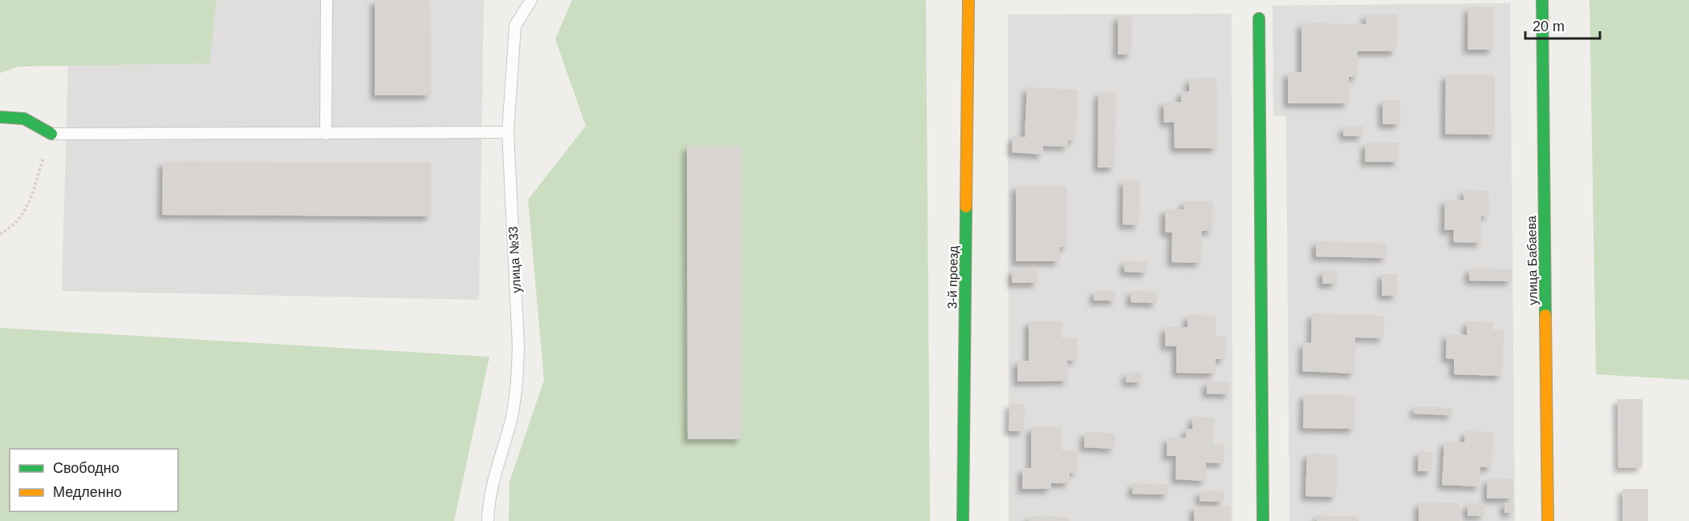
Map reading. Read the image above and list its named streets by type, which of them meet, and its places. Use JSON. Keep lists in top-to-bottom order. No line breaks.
{"streets":{"street":["улица Бабаева","3-й проезд"],"lane":["улица №33"]},"legend":["Свободно","Медленно"],"scale_bar":"20 m"}
